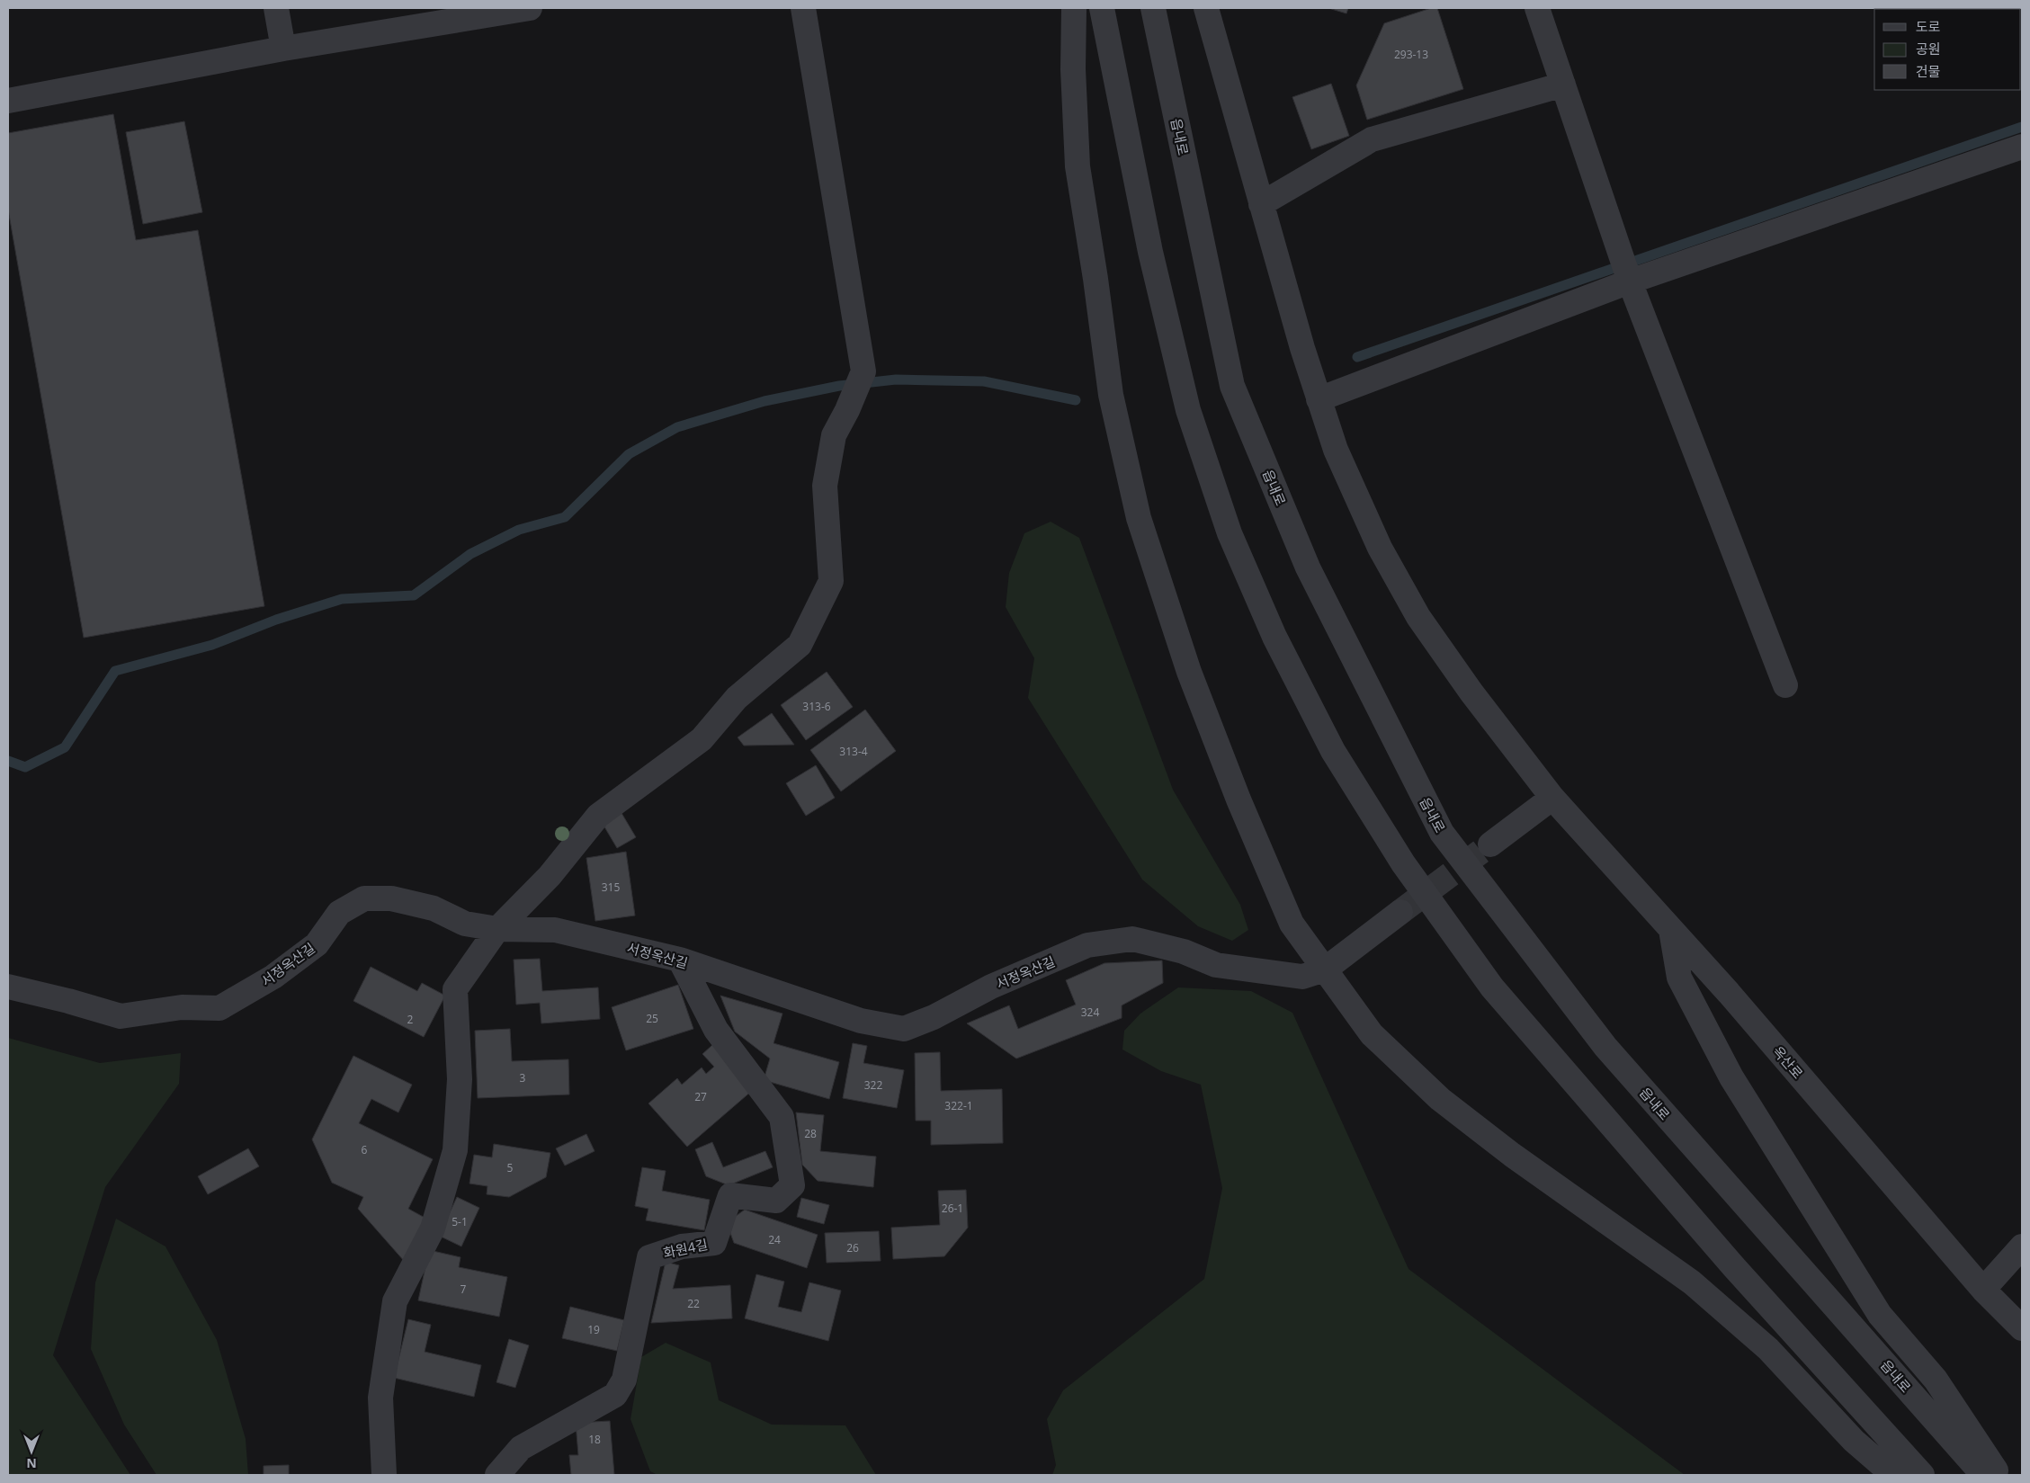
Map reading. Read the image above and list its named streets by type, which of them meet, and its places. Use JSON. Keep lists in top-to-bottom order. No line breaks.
{"streets":{"street":["읍내로","서정옥산길","옥산로","화원4길"]},"crossings":[["서정옥산길","화원4길"]],"house_numbers":["293-13","313-6","313-4","315","324","25","2","3","322","27","322-1","28","6","5","26-1","5-1","24","26","7","22","19","18"],"legend":["도로","공원","건물"],"north":"bottom"}
